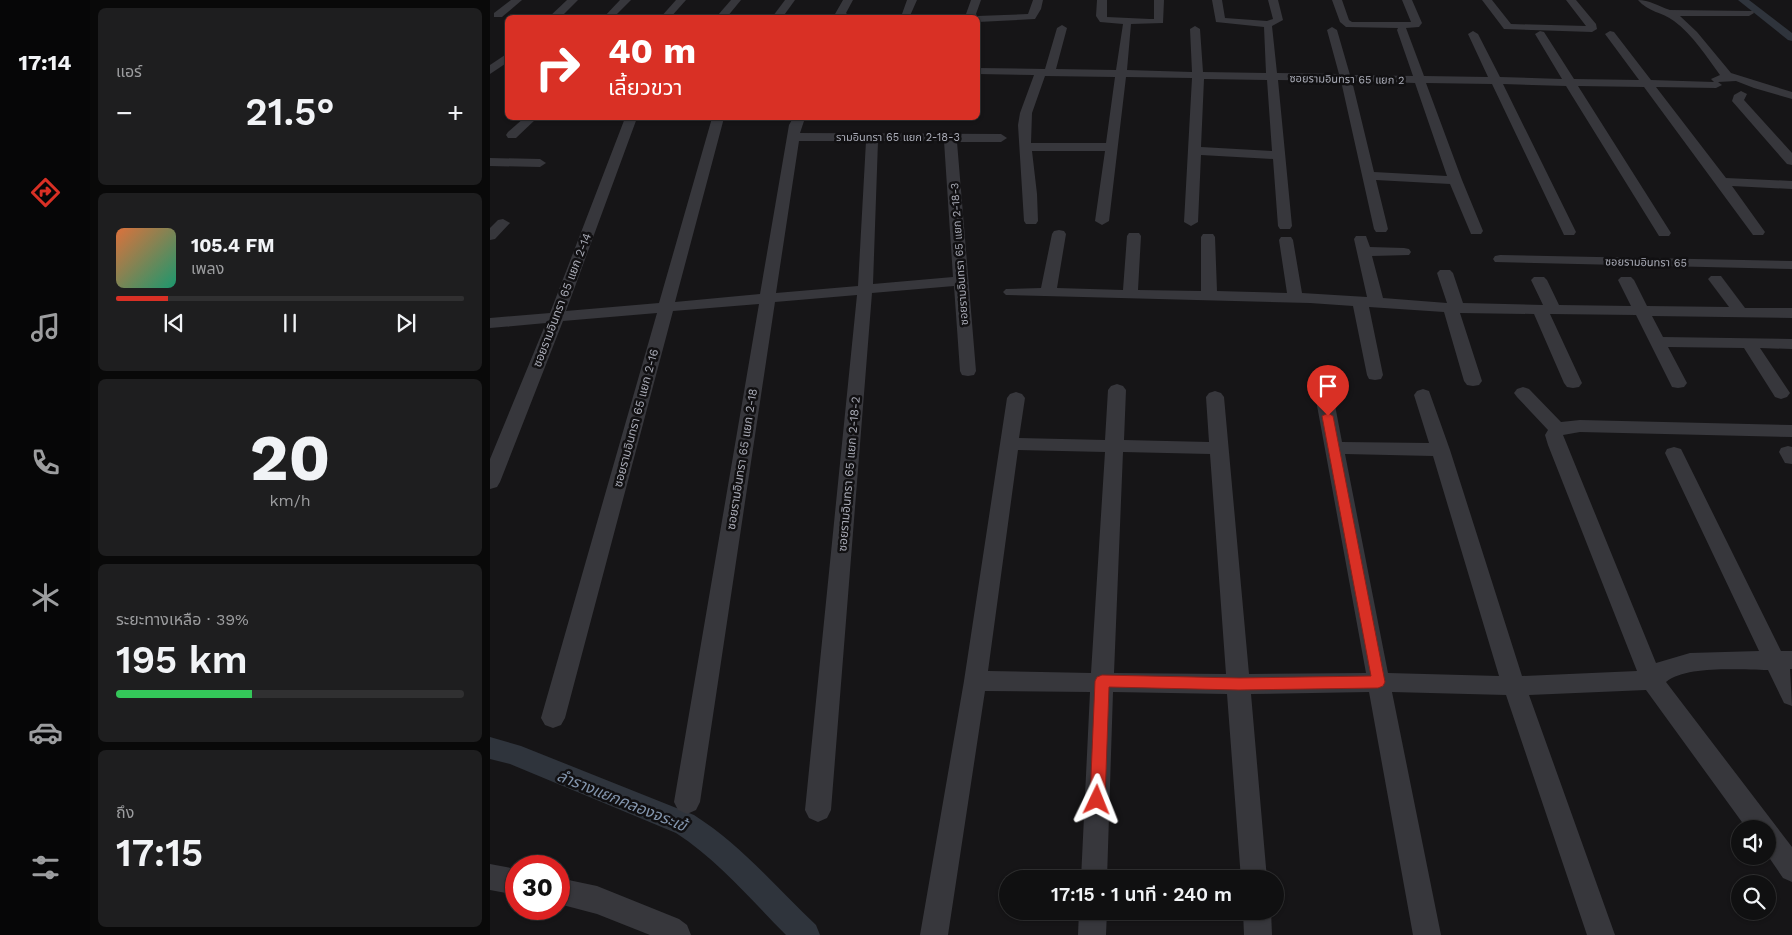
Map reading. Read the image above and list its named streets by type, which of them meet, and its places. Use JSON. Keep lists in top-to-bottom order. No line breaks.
{"streets":{"street":["ซอยรามอินทรา 65 แยก 2","รามอินทรา 65 แยก 2-18-3","ซอยรามอินทรา 65 แยก 2-18-3","ซอยรามอินทรา 65","ซอยรามอินทรา 65 แยก 2-14","ซอยรามอินทรา 65 แยก 2-16","ซอยรามอินทรา 65 แยก 2-18","ซอยรามอินทรา 65 แยก 2-18-2"]},"crossings":[["รามอินทรา 65 แยก 2-18-3","ซอยรามอินทรา 65 แยก 2-18-3"],["รามอินทรา 65 แยก 2-18-3","ซอยรามอินทรา 65 แยก 2-18"],["รามอินทรา 65 แยก 2-18-3","ซอยรามอินทรา 65 แยก 2-18-2"]],"water":["ลำรางแยกคลองจระเข้"],"page":{"tabs":"17:14","tile":["แอร์",["20","km/h"],["ระยะทางเหลือ · 39%","195 km"],["ถึง","17:15"]],"turn":["40 m","เลี้ยวขวา"],"heat":["−","21.5°","+"],"song":["105.4 FM","เพลง"],"limit":"30","trip":"17:15 · 1 นาที · 240 m"}}
